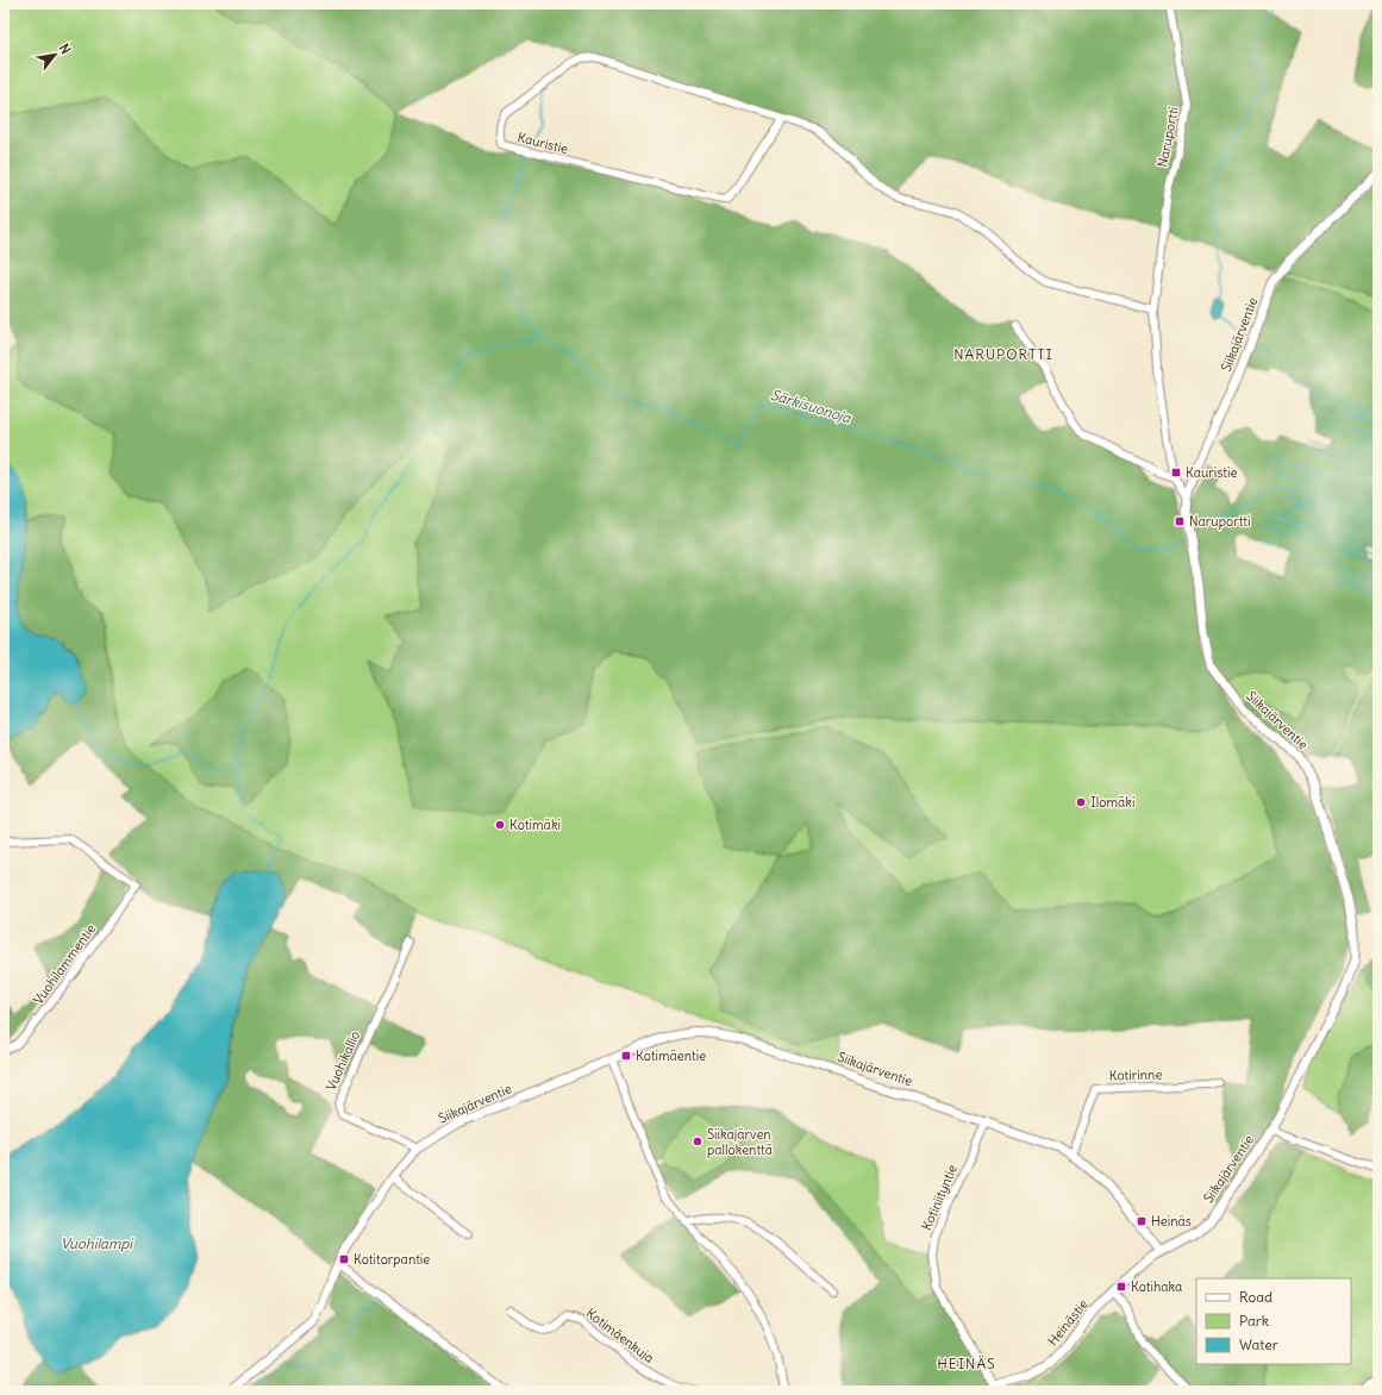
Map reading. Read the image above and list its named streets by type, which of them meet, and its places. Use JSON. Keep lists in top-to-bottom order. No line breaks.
{"streets":{"street":["Naruportti","Kauristie","Siikajärventie","Vuohilammentie","Vuohikallio","Kotirinne","Kotiniityntie","Heinästie","Kotimäenkuja"]},"crossings":[["Naruportti","Kauristie"],["Naruportti","Siikajärventie"],["Siikajärventie","Vuohikallio"],["Siikajärventie","Kotirinne"],["Siikajärventie","Kotiniityntie"],["Siikajärventie","Heinästie"],["Kotiniityntie","Heinästie"]],"districts":["NARUPORTTI","HEINÄS"],"water":["Särkisuonoja","Vuohilampi"],"places":{"transit":["Kauristie","Naruportti","Kotimäentie","Heinäs","Kotitorpantie","Kotihaka"],"other":["Ilomäki","Kotimäki","Siikajärven pallokenttä"]},"legend":["Road","Park","Water"],"north":"top right"}
